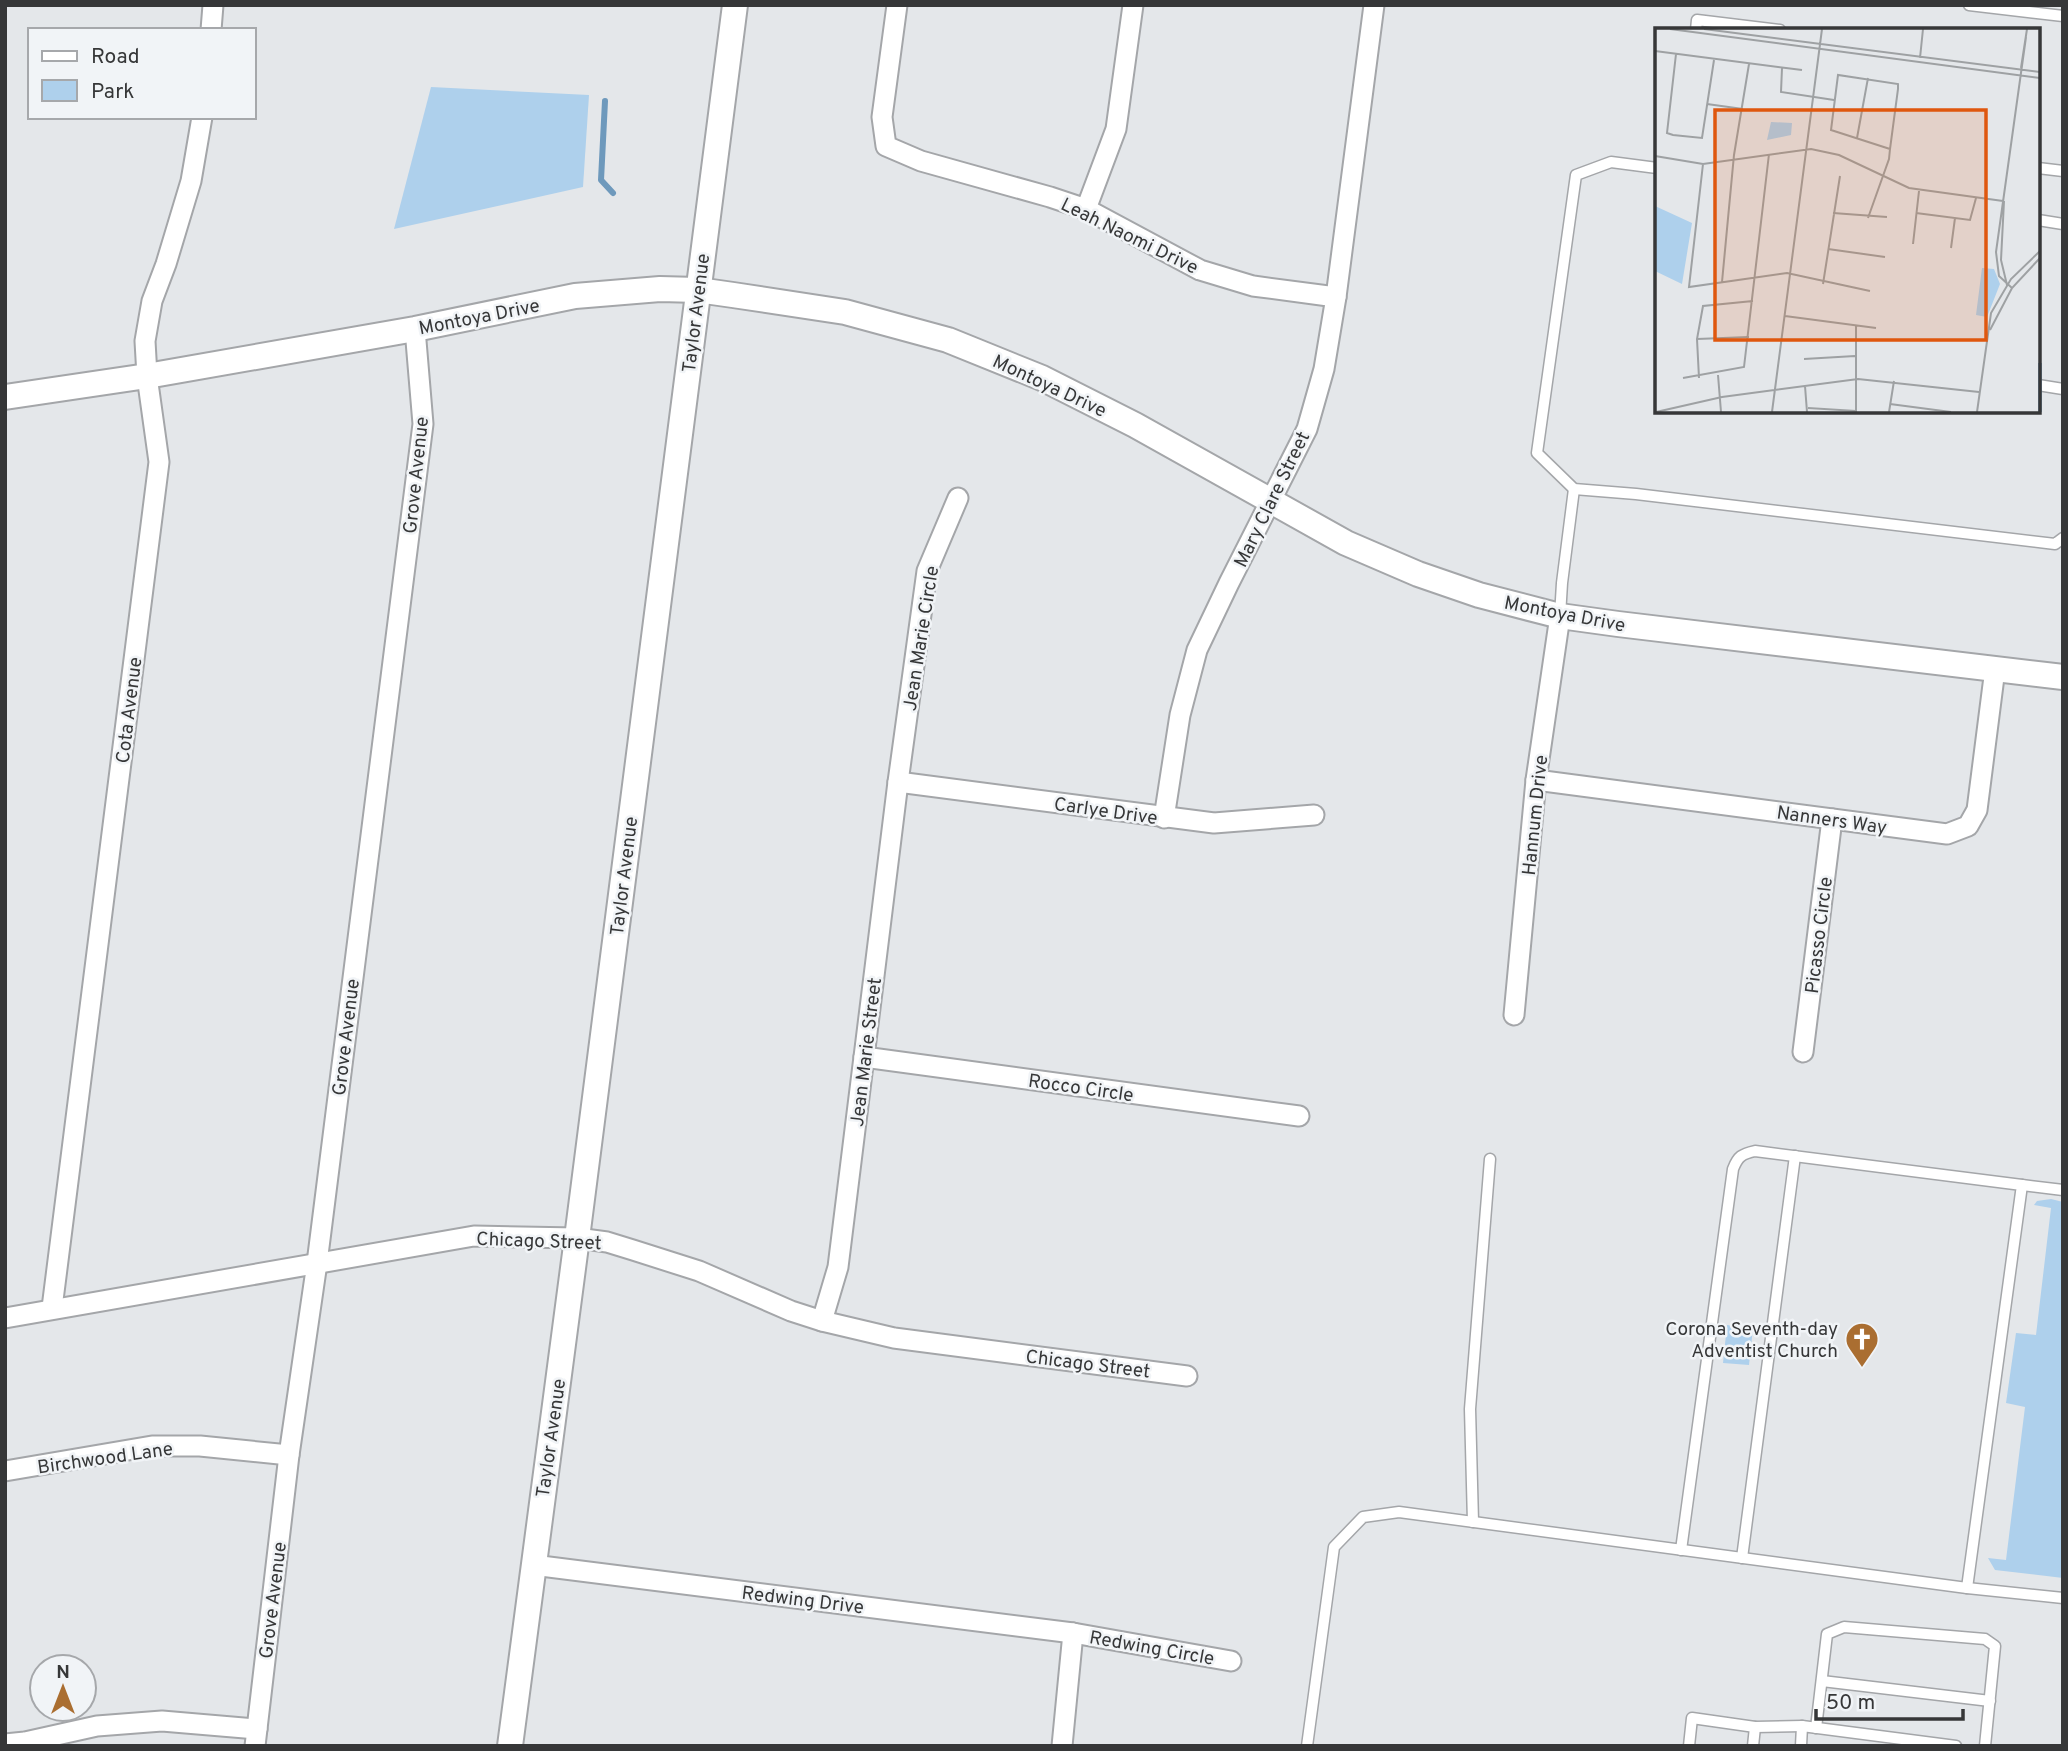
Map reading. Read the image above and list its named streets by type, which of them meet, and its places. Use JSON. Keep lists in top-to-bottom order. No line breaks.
{"streets":{"street":["Leah Naomi Drive","Taylor Avenue","Montoya Drive","Grove Avenue","Mary Clare Street","Jean Marie Circle","Cota Avenue","Carlye Drive","Hannum Drive","Nanners Way","Picasso Circle","Jean Marie Street","Rocco Circle","Chicago Street","Birchwood Lane","Redwing Drive","Redwing Circle"]},"crossings":[["Leah Naomi Drive","Mary Clare Street"],["Taylor Avenue","Montoya Drive"],["Taylor Avenue","Chicago Street"],["Taylor Avenue","Redwing Drive"],["Montoya Drive","Grove Avenue"],["Montoya Drive","Mary Clare Street"],["Montoya Drive","Cota Avenue"],["Montoya Drive","Hannum Drive"],["Montoya Drive","Nanners Way"],["Grove Avenue","Chicago Street"],["Grove Avenue","Birchwood Lane"],["Mary Clare Street","Carlye Drive"],["Jean Marie Circle","Carlye Drive"],["Jean Marie Circle","Jean Marie Street"],["Cota Avenue","Chicago Street"],["Carlye Drive","Jean Marie Street"],["Hannum Drive","Nanners Way"],["Nanners Way","Picasso Circle"],["Jean Marie Street","Rocco Circle"],["Jean Marie Street","Chicago Street"],["Redwing Drive","Redwing Circle"]],"places":{"church":["Corona Seventh-day Adventist Church"]},"legend":["Road","Park"],"scale_bar":"50 m","north":"top"}
